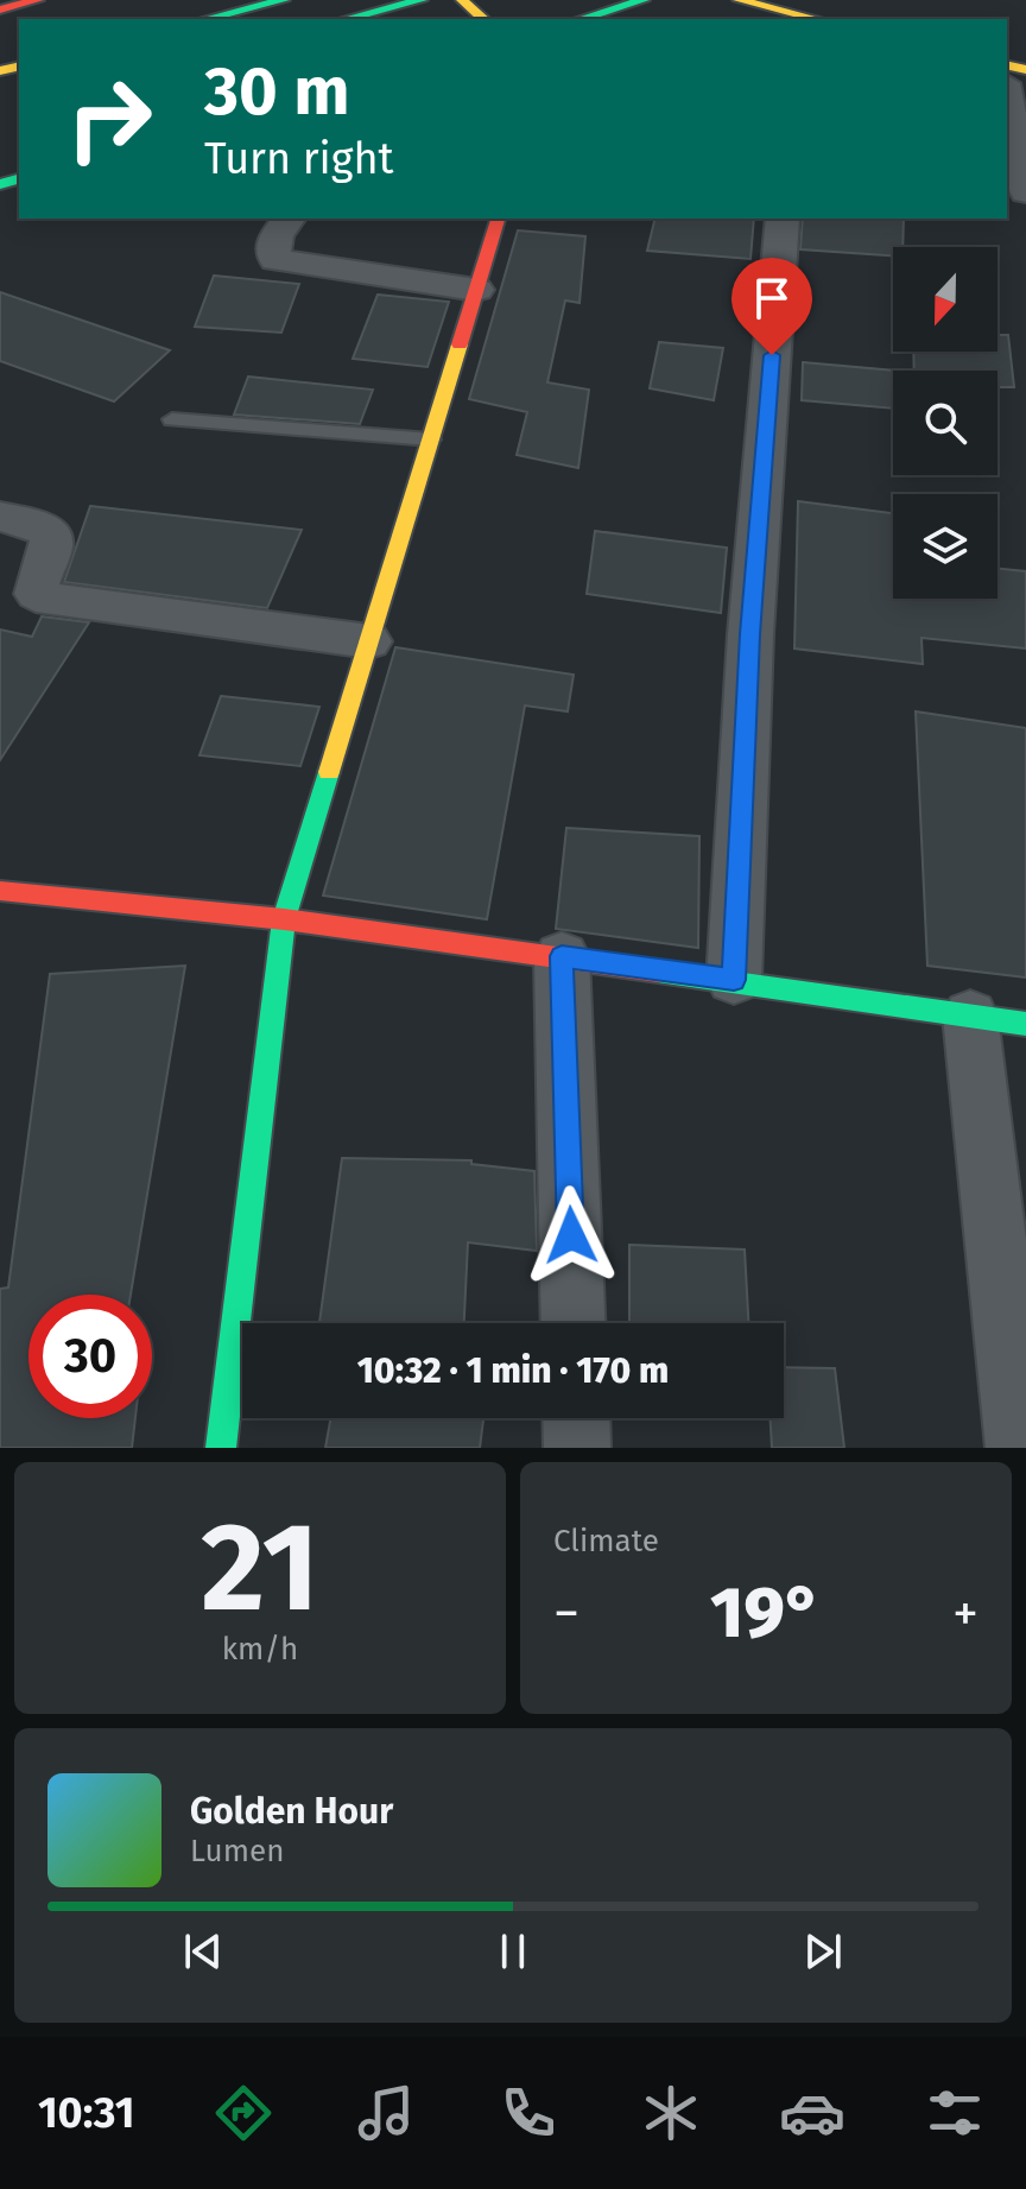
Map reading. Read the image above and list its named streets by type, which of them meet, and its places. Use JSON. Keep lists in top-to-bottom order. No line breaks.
{"north":"bottom","page":{"turn":["30 m","Turn right"],"limit":"30","trip":"10:32 · 1 min · 170 m","tile":[["21","km/h"],"Climate"],"heat":["−","19°","+"],"song":["Golden Hour","Lumen"],"tabs":"10:31"}}
